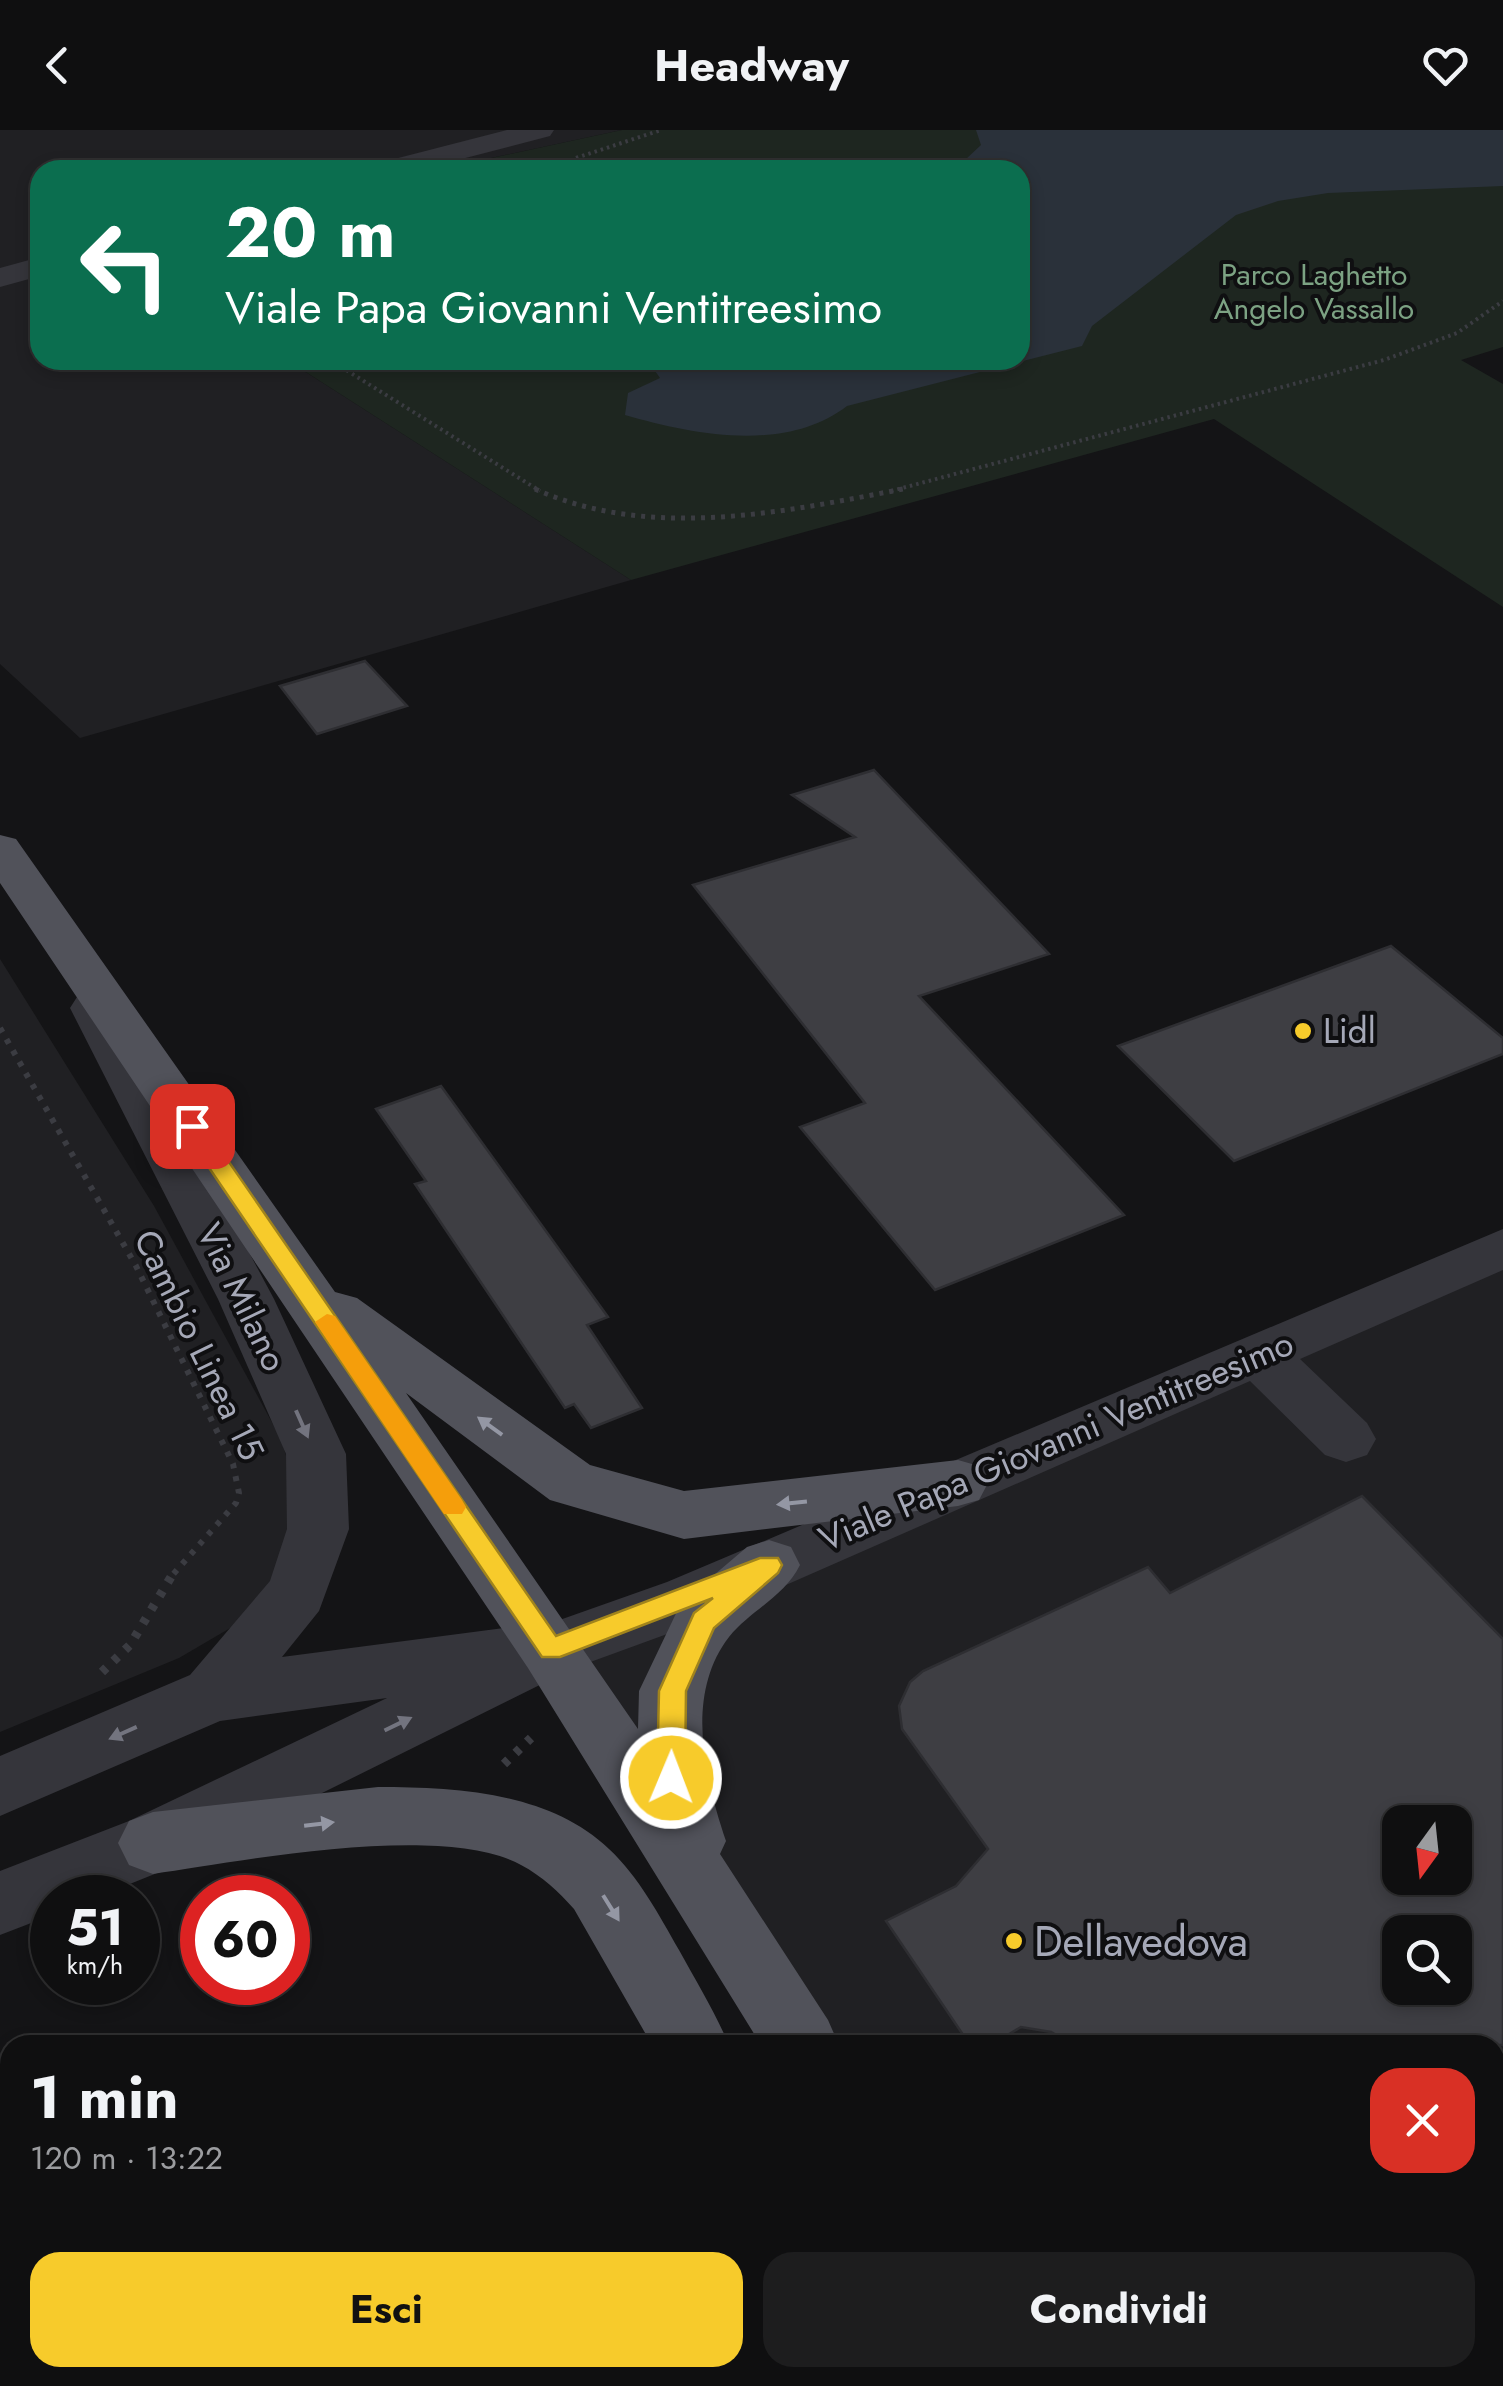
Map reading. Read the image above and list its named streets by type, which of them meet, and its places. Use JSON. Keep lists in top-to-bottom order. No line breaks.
{"streets":{"main road":["Via Milano"],"street":["Viale Papa Giovanni Ventitreesimo"],"path":["Cambio Linea 15"]},"crossings":[["Via Milano","Viale Papa Giovanni Ventitreesimo"]],"parks":["Parco Laghetto Angelo Vassallo"],"places":["Lidl","Dellavedova"],"north":"bottom","page":{"header":"Headway","turn":["20 m","Viale Papa Giovanni Ventitreesimo"],"speed":"51 km/h","limit":"60","heading":["1 min","120 m · 13:22"],"buttons":["Esci","Condividi"]}}
